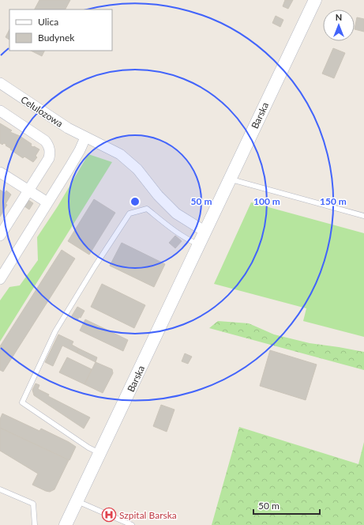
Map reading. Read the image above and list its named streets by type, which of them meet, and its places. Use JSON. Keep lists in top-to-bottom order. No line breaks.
{"streets":{"street":["Celulozowa","Barska"]},"places":{"hospital":["Szpital Barska"]},"legend":["Ulica","Budynek"],"scale_bar":"50 m","north":"top","rings":["50 m","100 m","150 m"]}
